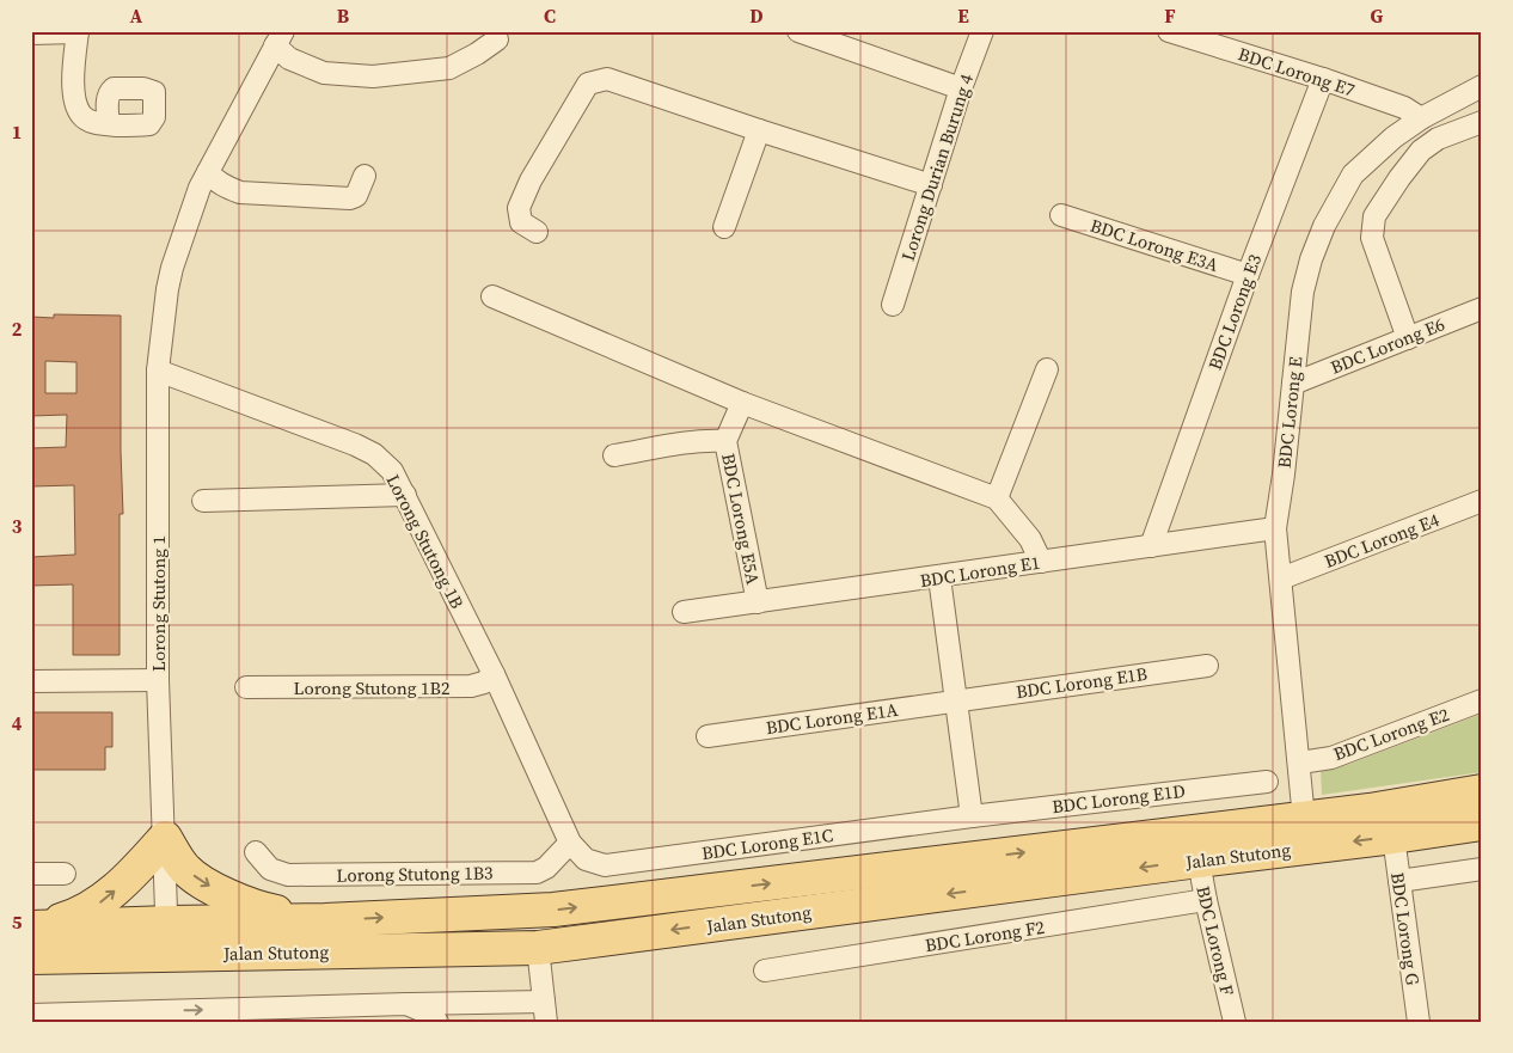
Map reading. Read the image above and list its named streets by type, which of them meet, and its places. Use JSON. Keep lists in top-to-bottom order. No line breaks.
{"streets":{"main road":["Jalan Stutong"],"street":["BDC Lorong E7","Lorong Durian Burung 4","BDC Lorong E3A","BDC Lorong E3","BDC Lorong E6","BDC Lorong E","BDC Lorong E5A","BDC Lorong E4","Lorong Stutong 1B","BDC Lorong E1","Lorong Stutong 1","BDC Lorong E1B","Lorong Stutong 1B2","BDC Lorong E1A","BDC Lorong E2","BDC Lorong E1D","BDC Lorong E1C","Lorong Stutong 1B3","BDC Lorong G","BDC Lorong F2","BDC Lorong F"]},"crossings":[["BDC Lorong E7","BDC Lorong E3"],["BDC Lorong E7","BDC Lorong E"],["BDC Lorong E3A","BDC Lorong E3"],["BDC Lorong E3","BDC Lorong E1"],["BDC Lorong E6","BDC Lorong E"],["BDC Lorong E","BDC Lorong E4"],["BDC Lorong E","BDC Lorong E1"],["BDC Lorong E","BDC Lorong E2"],["BDC Lorong E","Jalan Stutong"],["BDC Lorong E5A","BDC Lorong E1"],["Lorong Stutong 1B","Lorong Stutong 1"],["Lorong Stutong 1B","Lorong Stutong 1B2"],["Lorong Stutong 1B","BDC Lorong E1C"],["Lorong Stutong 1B","Lorong Stutong 1B3"],["Lorong Stutong 1","Jalan Stutong"],["BDC Lorong E1B","BDC Lorong E1A"],["BDC Lorong E1D","BDC Lorong E1C"],["BDC Lorong E1C","Lorong Stutong 1B3"],["Jalan Stutong","BDC Lorong G"],["Jalan Stutong","BDC Lorong F"],["BDC Lorong F2","BDC Lorong F"]],"grid":{"columns":["A","B","C","D","E","F","G"],"rows":["1","2","3","4","5"]}}
